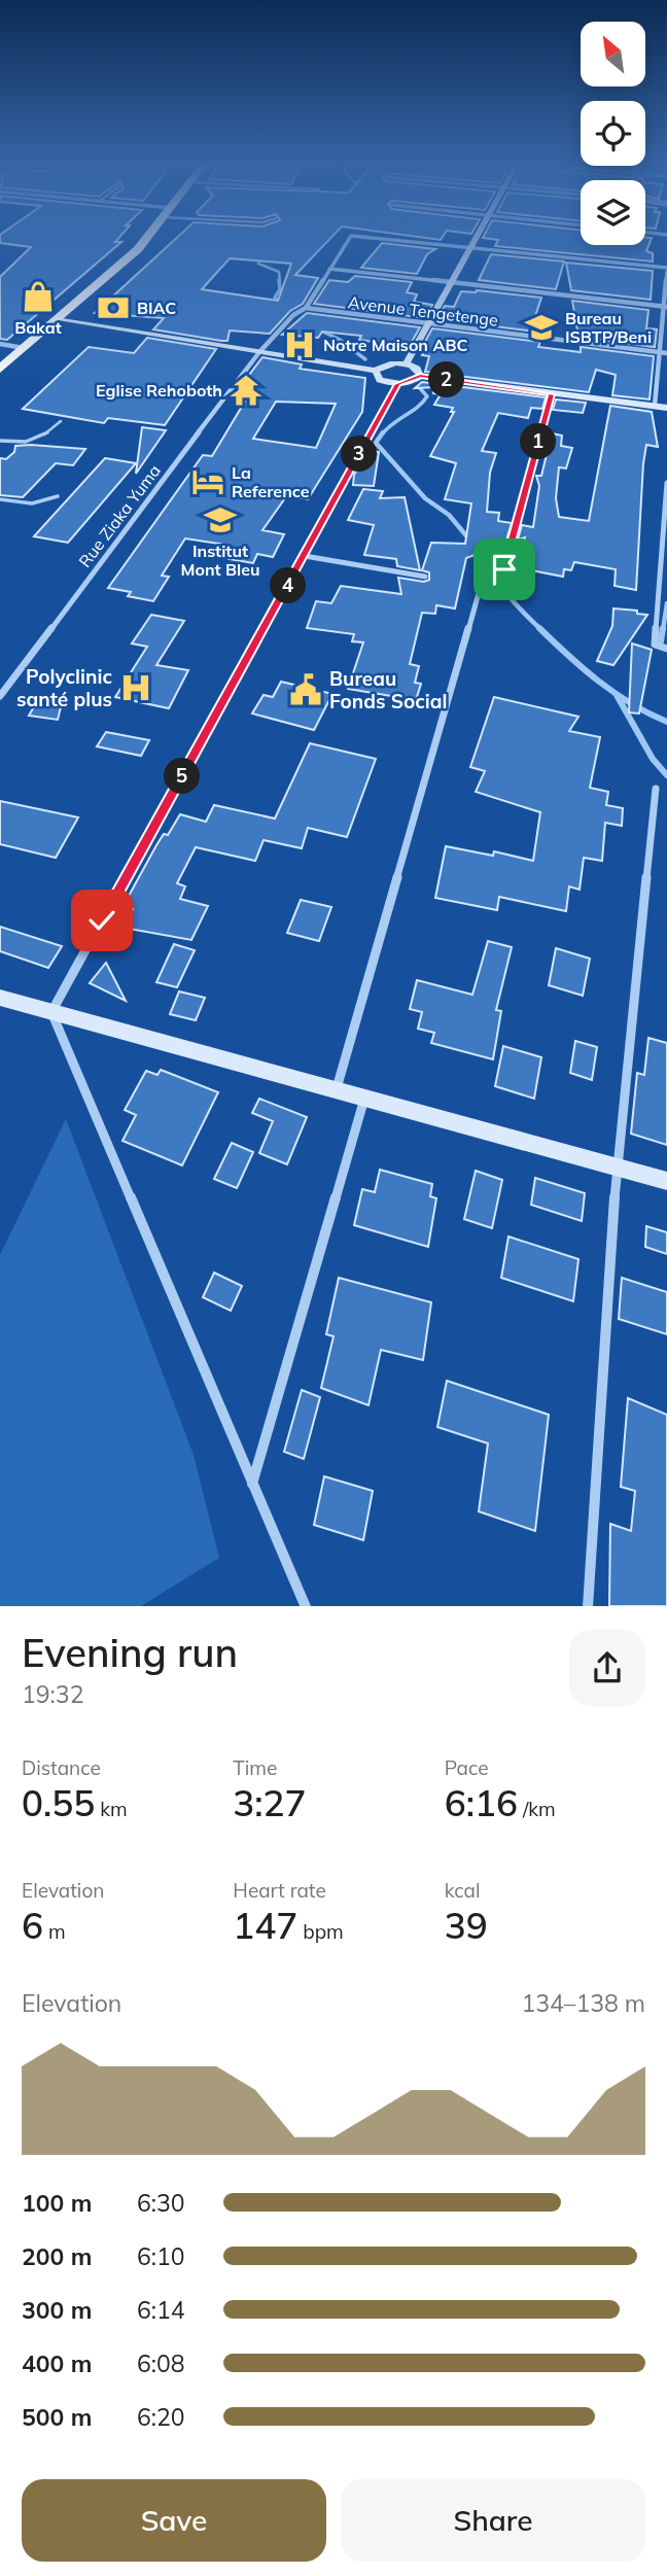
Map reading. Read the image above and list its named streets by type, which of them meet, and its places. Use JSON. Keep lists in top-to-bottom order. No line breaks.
{"streets":{"street":["Avenue Tengetenge","Rue Ziaka Yuma"]},"crossings":[["Avenue Tengetenge","Rue Ziaka Yuma"]],"places":{"shop":["Bakat"],"bank":["BIAC"],"school or university":["Bureau ISBTP/Beni","Institut Mont Bleu"],"hospital":["Notre Maison ABC","Polyclinic santé plus"],"temple":["Eglise Rehoboth"],"hotel":["La Reference"],"public building":["Bureau Fonds Social"]},"north":"top left","page":{"pins":["2","1","3","4","5"],"heading":["Evening run","19:32"],"stats":[["Distance","0.55 km"],["Time","3:27"],["Pace","6:16 /km"],["Elevation","6 m"],["Heart rate","147 bpm"],["kcal","39"]],"chart":["Elevation","134–138 m"],"list":[{"name":"100 m","note":"6:30"},{"name":"200 m","note":"6:10"},{"name":"300 m","note":"6:14"},{"name":"400 m","note":"6:08"},{"name":"500 m","note":"6:20"}],"buttons":["Save","Share"]}}
